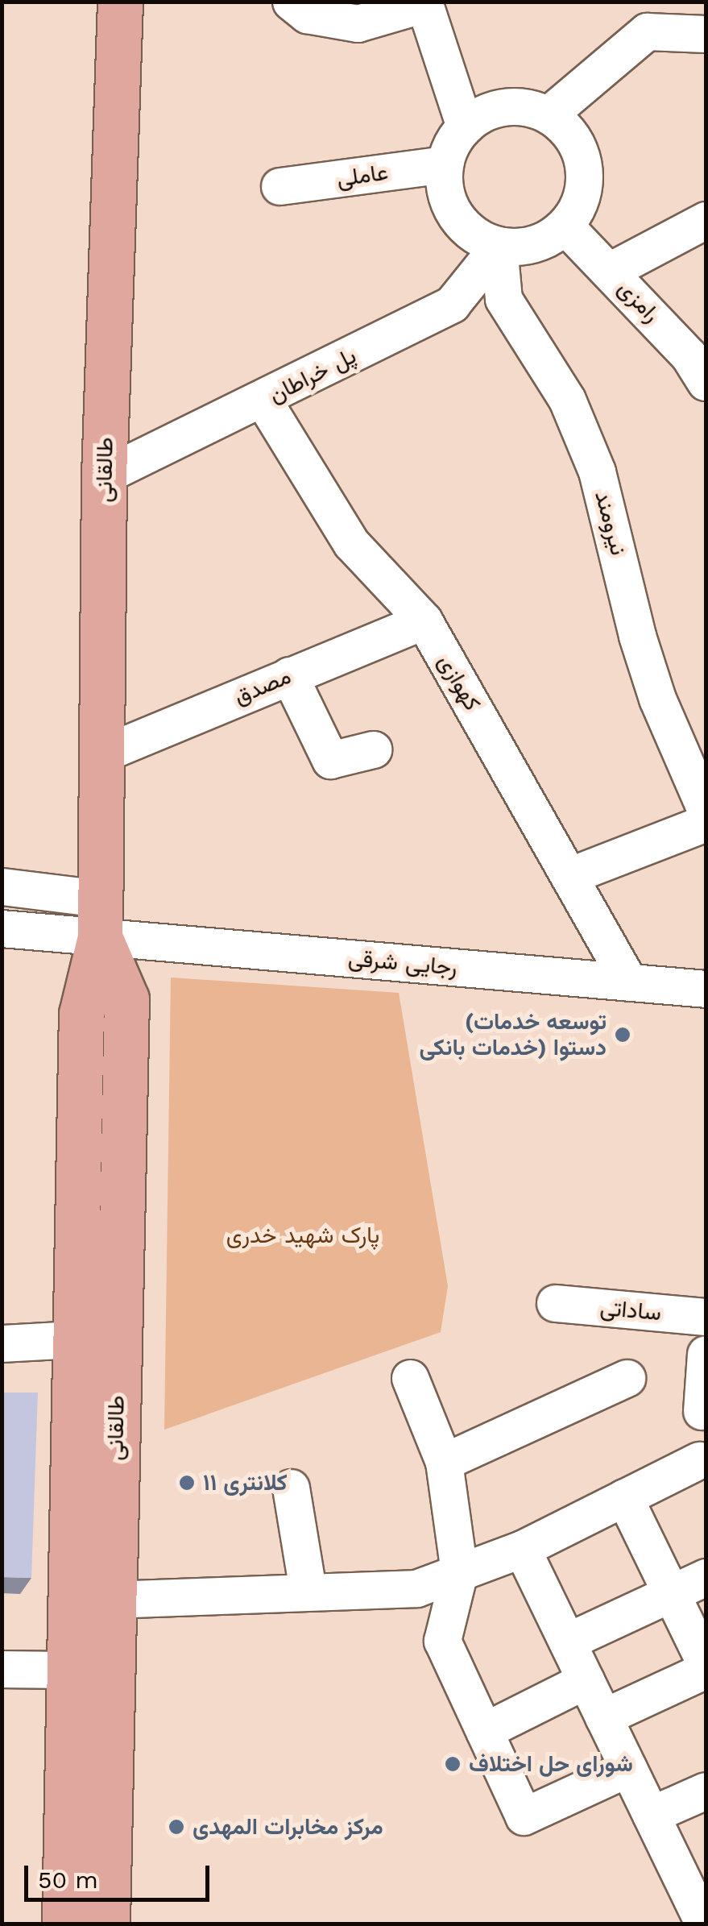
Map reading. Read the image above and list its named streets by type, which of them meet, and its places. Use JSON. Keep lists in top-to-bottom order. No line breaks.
{"streets":{"main road":["طالقانی"],"street":["عاملی","رامزی","پل خراطان","نیرومند","کهوازی","مصدق","رجایی شرقی","ساداتی"]},"crossings":[["عاملی","رامزی"],["عاملی","پل خراطان"],["عاملی","نیرومند"],["رامزی","پل خراطان"],["رامزی","نیرومند"],["پل خراطان","طالقانی"],["پل خراطان","نیرومند"],["پل خراطان","کهوازی"],["طالقانی","مصدق"],["طالقانی","رجایی شرقی"],["کهوازی","مصدق"],["کهوازی","رجایی شرقی"]],"parks":["پارک شهید خدری"],"places":["(توسعه خدمات دستوا (خدمات بانکی","کلانتری ۱۱","شورای حل اختلاف","مرکز مخابرات المهدی"],"scale_bar":"50 m"}
